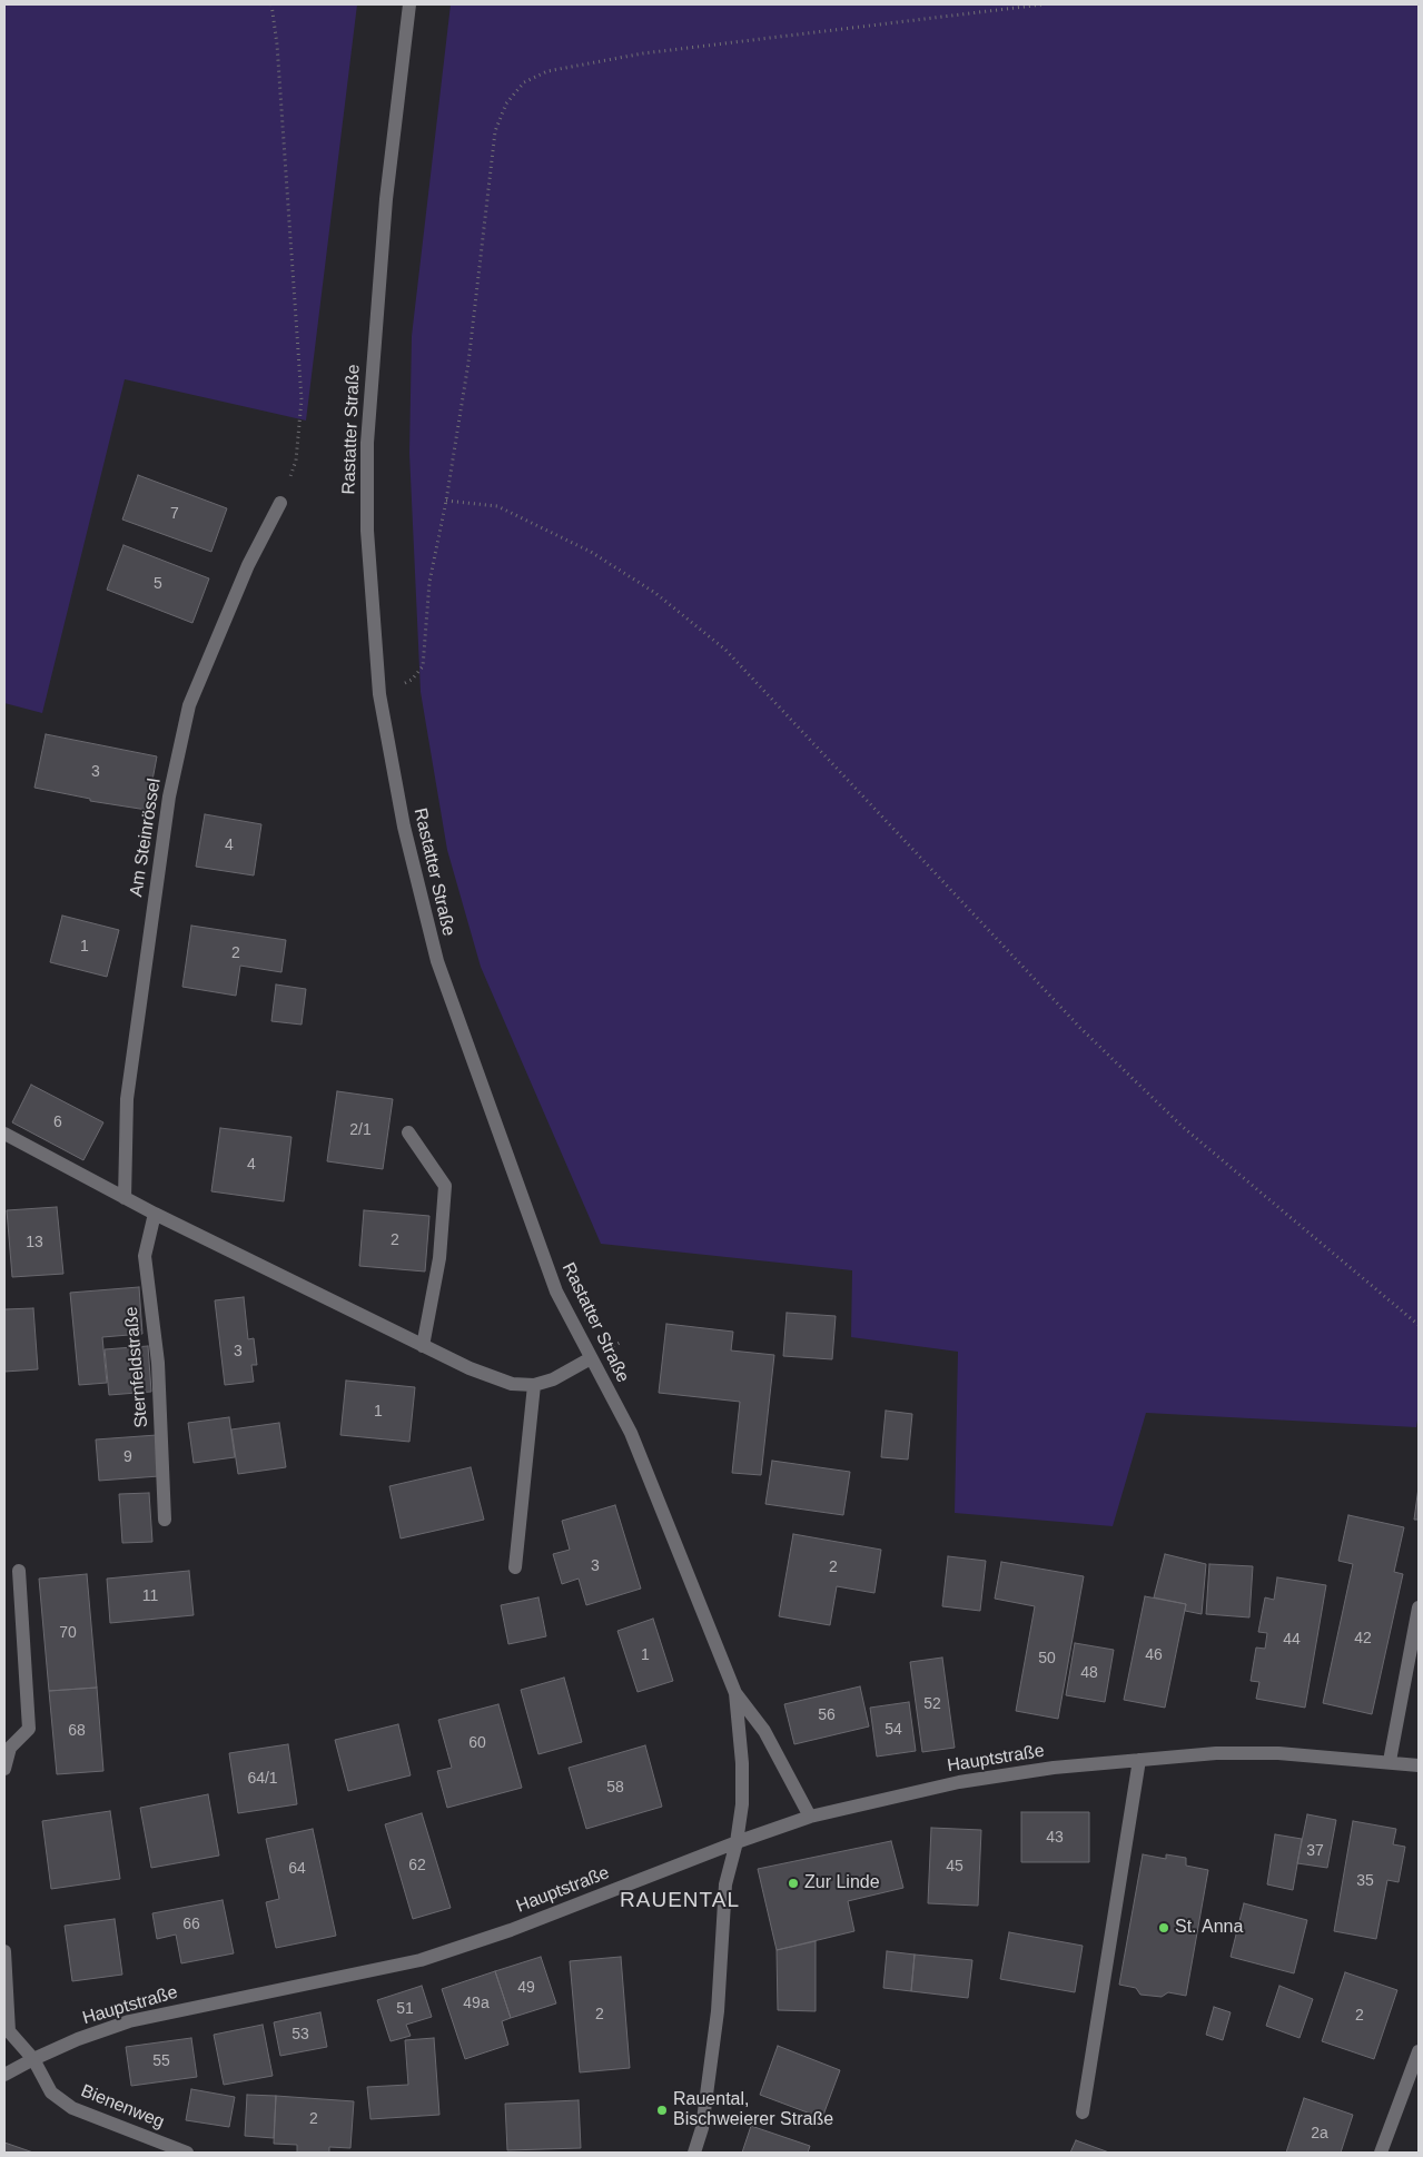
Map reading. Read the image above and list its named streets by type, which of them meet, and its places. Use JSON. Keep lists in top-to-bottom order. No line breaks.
{"streets":{"street":["Rastatter Straße","Am Steinrössel","Sternfeldstraße","Hauptstraße","Bienenweg"]},"crossings":[["Rastatter Straße","Hauptstraße"],["Hauptstraße","Bienenweg"]],"districts":["RAUENTAL"],"places":["Zur Linde","St. Anna","Rauental, Bischweierer Straße"],"house_numbers":["7","5","3","4","1","2","6","2/1","4","2","13","3","1","9","3","2","11","70","42","44","1","46","50","48","52","56","54","68","60","64/1","58","43","37","62","45","64","35","66","49","49a","51","2","2","53","55","2","2a"]}
